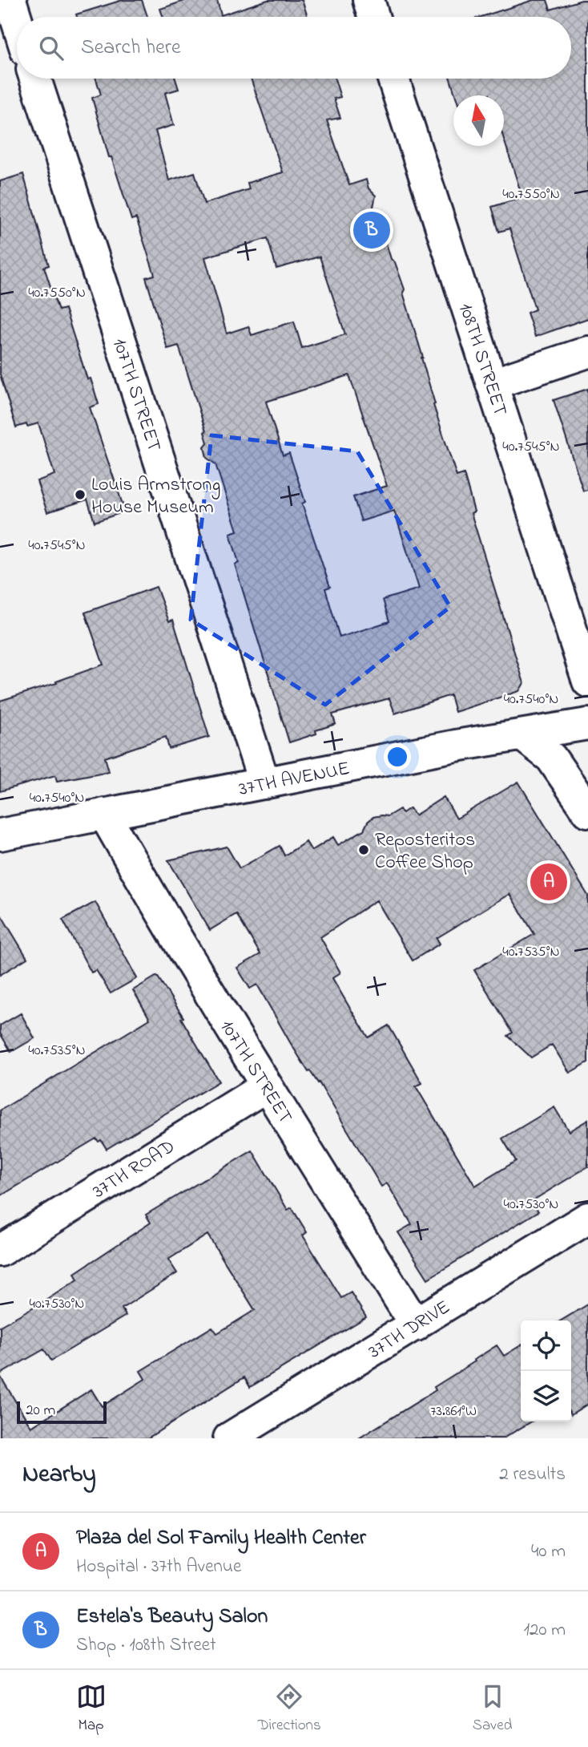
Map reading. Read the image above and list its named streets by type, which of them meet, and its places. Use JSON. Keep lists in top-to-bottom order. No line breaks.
{"streets":{"street":["108TH STREET","107TH STREET","37TH AVENUE","37TH ROAD","37TH DRIVE"]},"crossings":[["107TH STREET","37TH AVENUE"],["107TH STREET","37TH ROAD"],["107TH STREET","37TH DRIVE"]],"places":["Louis Armstrong House Museum","Reposteritos Coffee Shop"],"scale_bar":"20 m","north":"top","page":{"search":"Search here","pins":["B","A"],"scale":"20 m","heading":["Nearby","2 results"],"list":[{"mark":"A","name":"Plaza del Sol Family Health Center","note":"Hospital · 37th Avenue","value":"40 m"},{"mark":"B","name":"Estela's Beauty Salon","note":"Shop · 108th Street","value":"120 m"}],"nav":["Map","Directions","Saved"]},"coordinates":["40.7550°N","40.7545°N","40.7540°N","40.7535°N","40.7530°N","73.861°W"]}
